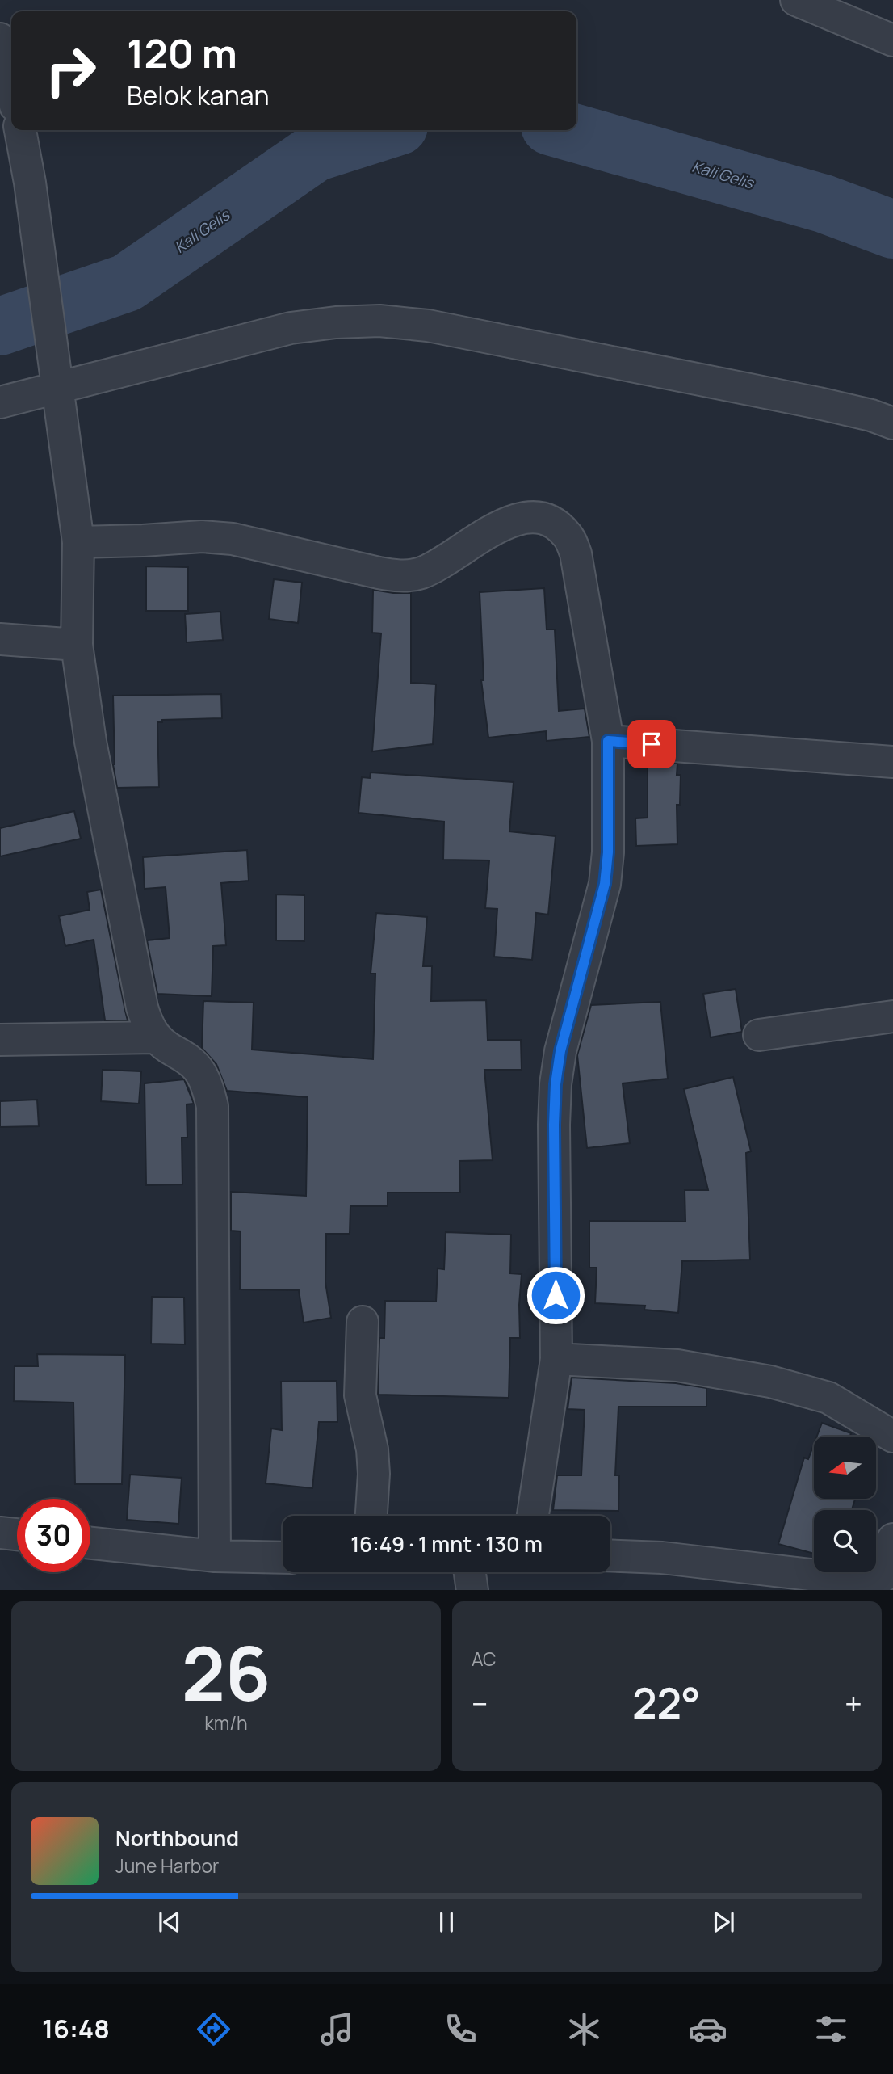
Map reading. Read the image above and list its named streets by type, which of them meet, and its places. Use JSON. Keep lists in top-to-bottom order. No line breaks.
{"water":["Kali Gelis"],"north":"left","page":{"turn":["120 m","Belok kanan"],"limit":"30","trip":"16:49 · 1 mnt · 130 m","tile":[["26","km/h"],"AC"],"heat":["−","22°","+"],"song":["Northbound","June Harbor"],"tabs":"16:48"}}
